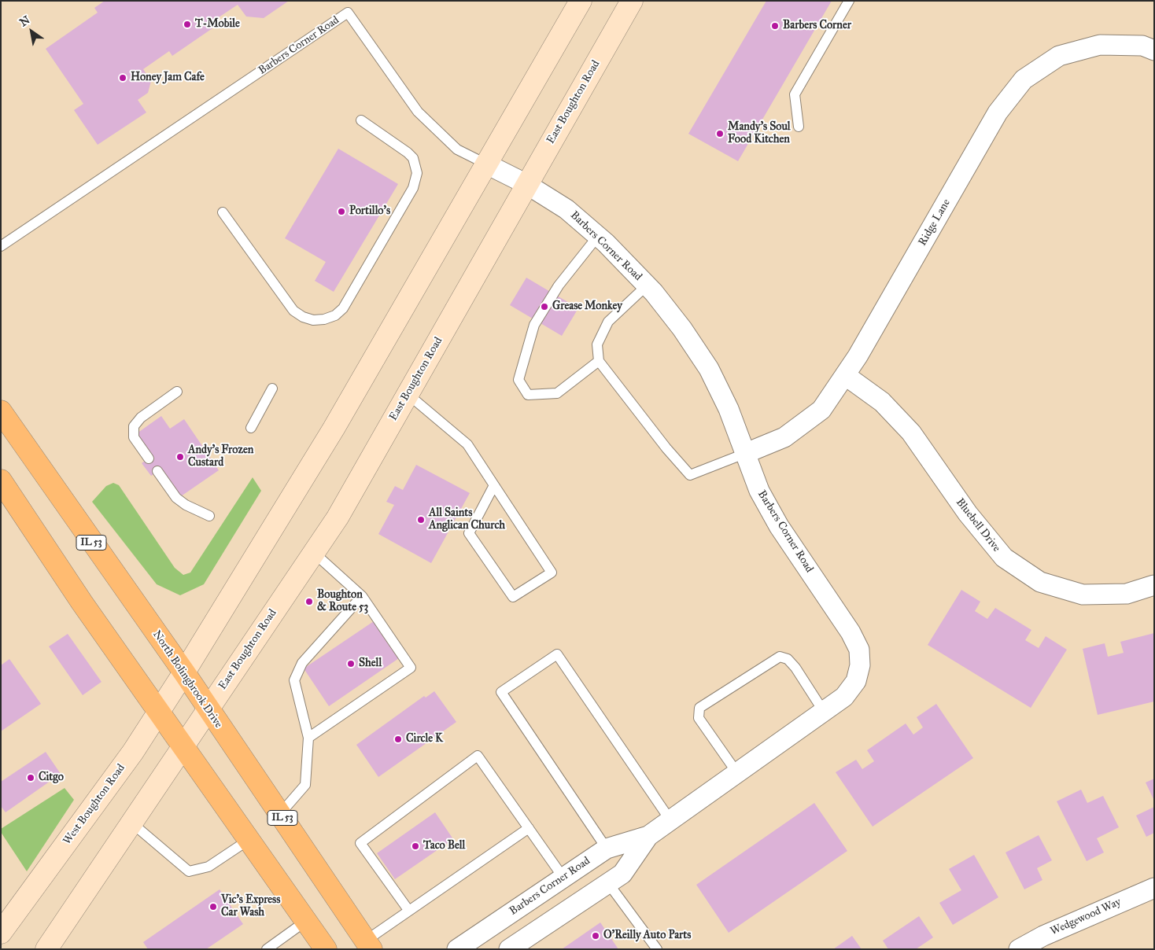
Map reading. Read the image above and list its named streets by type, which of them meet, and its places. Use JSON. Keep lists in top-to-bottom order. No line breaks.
{"streets":{"main road":["East Boughton Road","IL 53","North Bolingbrook Drive","West Boughton Road"],"street":["Barbers Corner Road","Ridge Lane","Bluebell Drive","Wedgewood Way"]},"crossings":[["Barbers Corner Road","East Boughton Road"],["Barbers Corner Road","Ridge Lane"],["East Boughton Road","North Bolingbrook Drive"],["Ridge Lane","Bluebell Drive"],["North Bolingbrook Drive","West Boughton Road"]],"places":["T-Mobile","Barbers Corner","Honey Jam Cafe","Mandy's Soul Food Kitchen","Portillo's","Grease Monkey","Andy's Frozen Custard","All Saints Anglican Church","Boughton & Route 53","Shell","Circle K","Citgo","Taco Bell","Vic's Express Car Wash","O'Reilly Auto Parts"],"north":"top left"}
